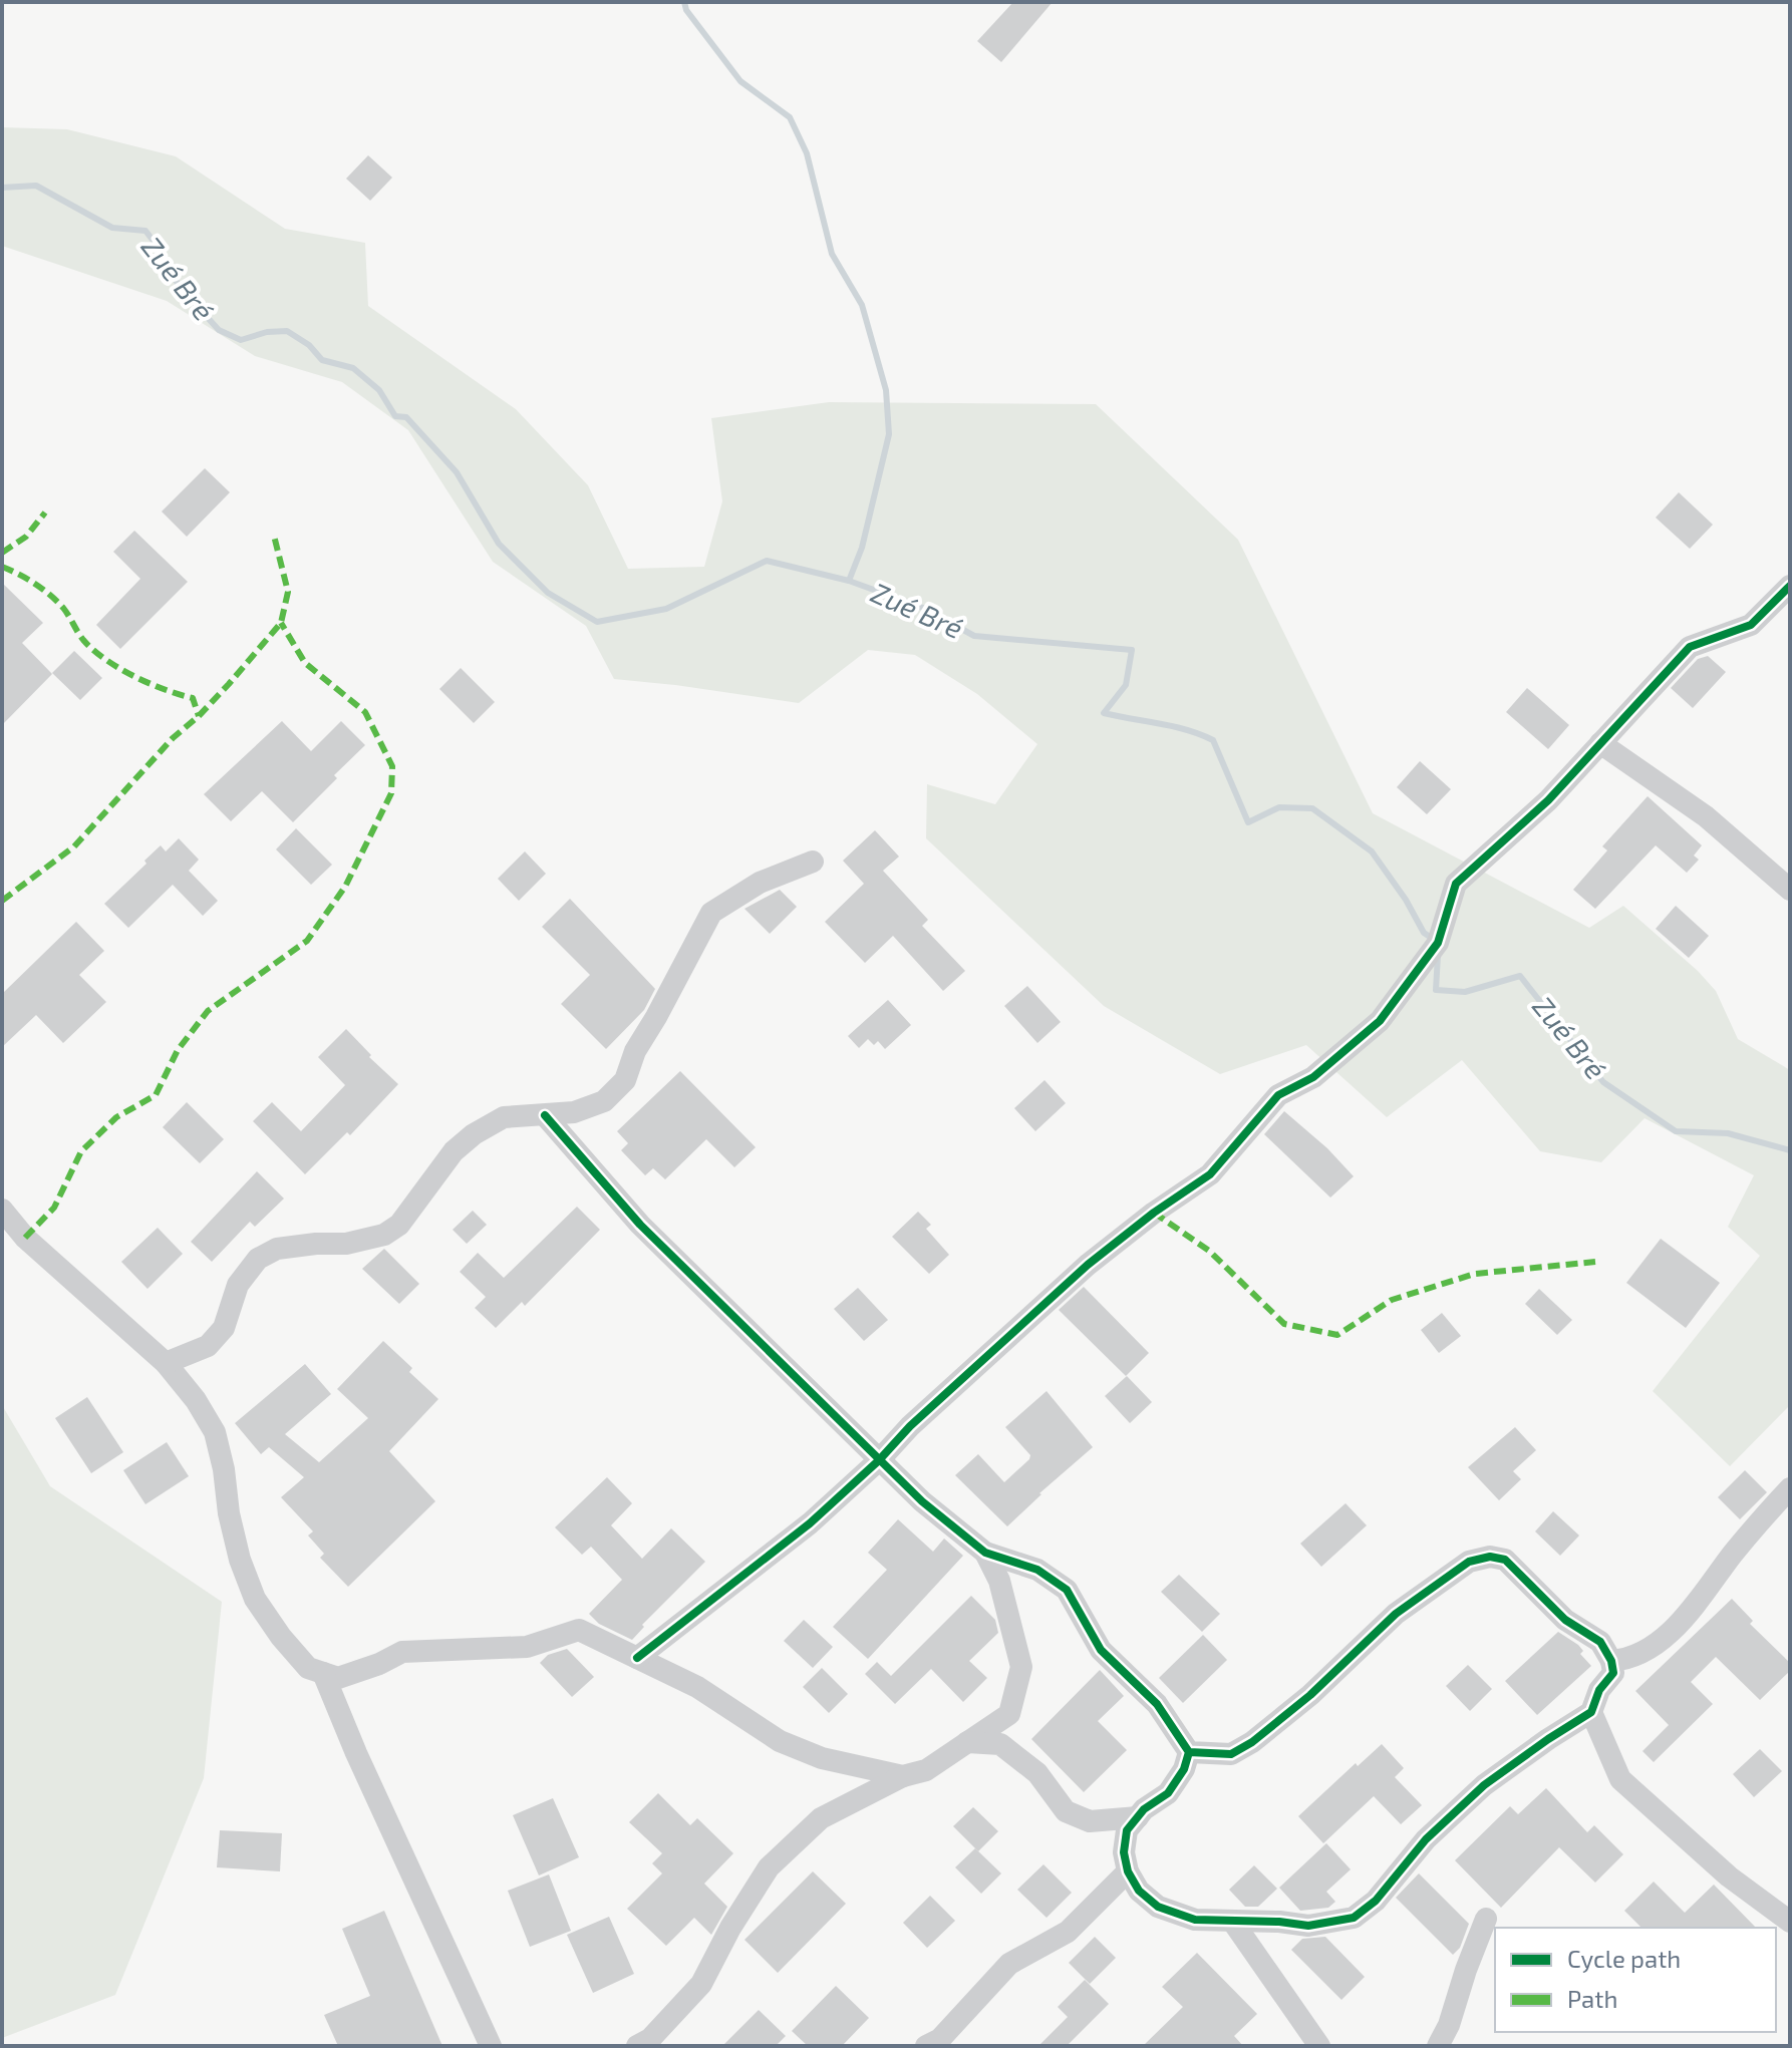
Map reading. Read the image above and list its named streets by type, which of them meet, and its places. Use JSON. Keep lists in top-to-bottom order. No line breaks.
{"water":["Zué Bré"],"legend":["Cycle path","Path"]}
